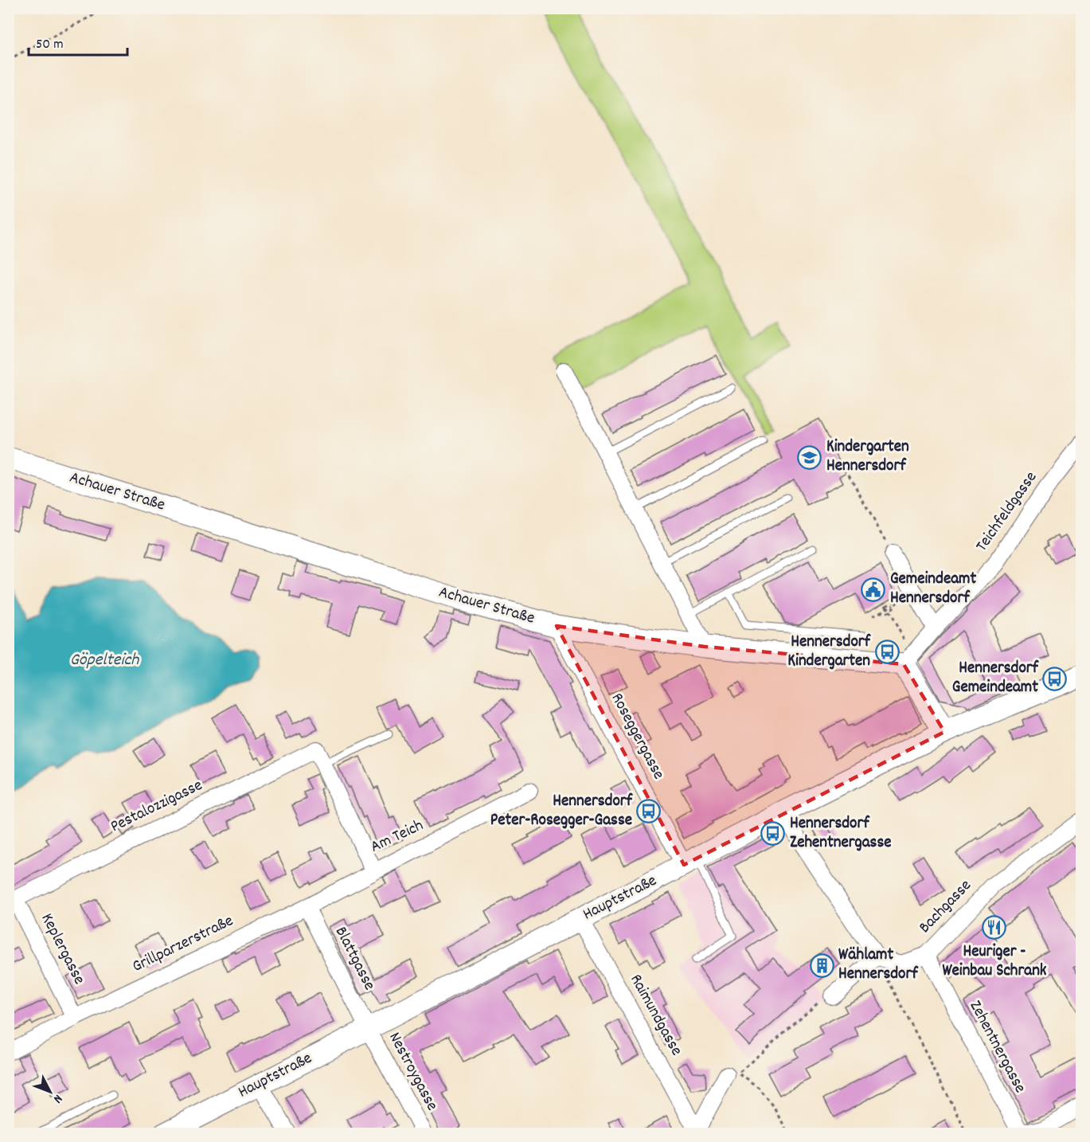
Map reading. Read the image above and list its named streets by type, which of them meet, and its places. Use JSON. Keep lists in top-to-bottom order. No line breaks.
{"streets":{"street":["Achauer Straße","Teichfeldgasse","Roseggergasse","Pestalozzigasse","Am Teich","Hauptstraße","Bachgasse","Grillparzerstraße","Keplergasse","Blattgasse","Raimundgasse","Zehentnergasse","Nestroygasse"]},"crossings":[["Achauer Straße","Teichfeldgasse"],["Achauer Straße","Roseggergasse"],["Roseggergasse","Hauptstraße"],["Pestalozzigasse","Am Teich"],["Pestalozzigasse","Keplergasse"],["Am Teich","Grillparzerstraße"],["Hauptstraße","Blattgasse"],["Hauptstraße","Raimundgasse"],["Hauptstraße","Nestroygasse"],["Bachgasse","Zehentnergasse"],["Grillparzerstraße","Keplergasse"],["Grillparzerstraße","Blattgasse"],["Blattgasse","Nestroygasse"]],"water":["Göpelteich"],"places":{"school or university":["Kindergarten Hennersdorf"],"public building":["Gemeindeamt Hennersdorf"],"bus stop":["Hennersdorf Kindergarten","Hennersdorf Gemeindeamt","Hennersdorf Peter-Rosegger-Gasse","Hennersdorf Zehentnergasse"],"restaurant":["Heuriger - Weinbau Schrank"],"building":["Wählamt Hennersdorf"]},"scale_bar":"50 m","north":"bottom right"}
